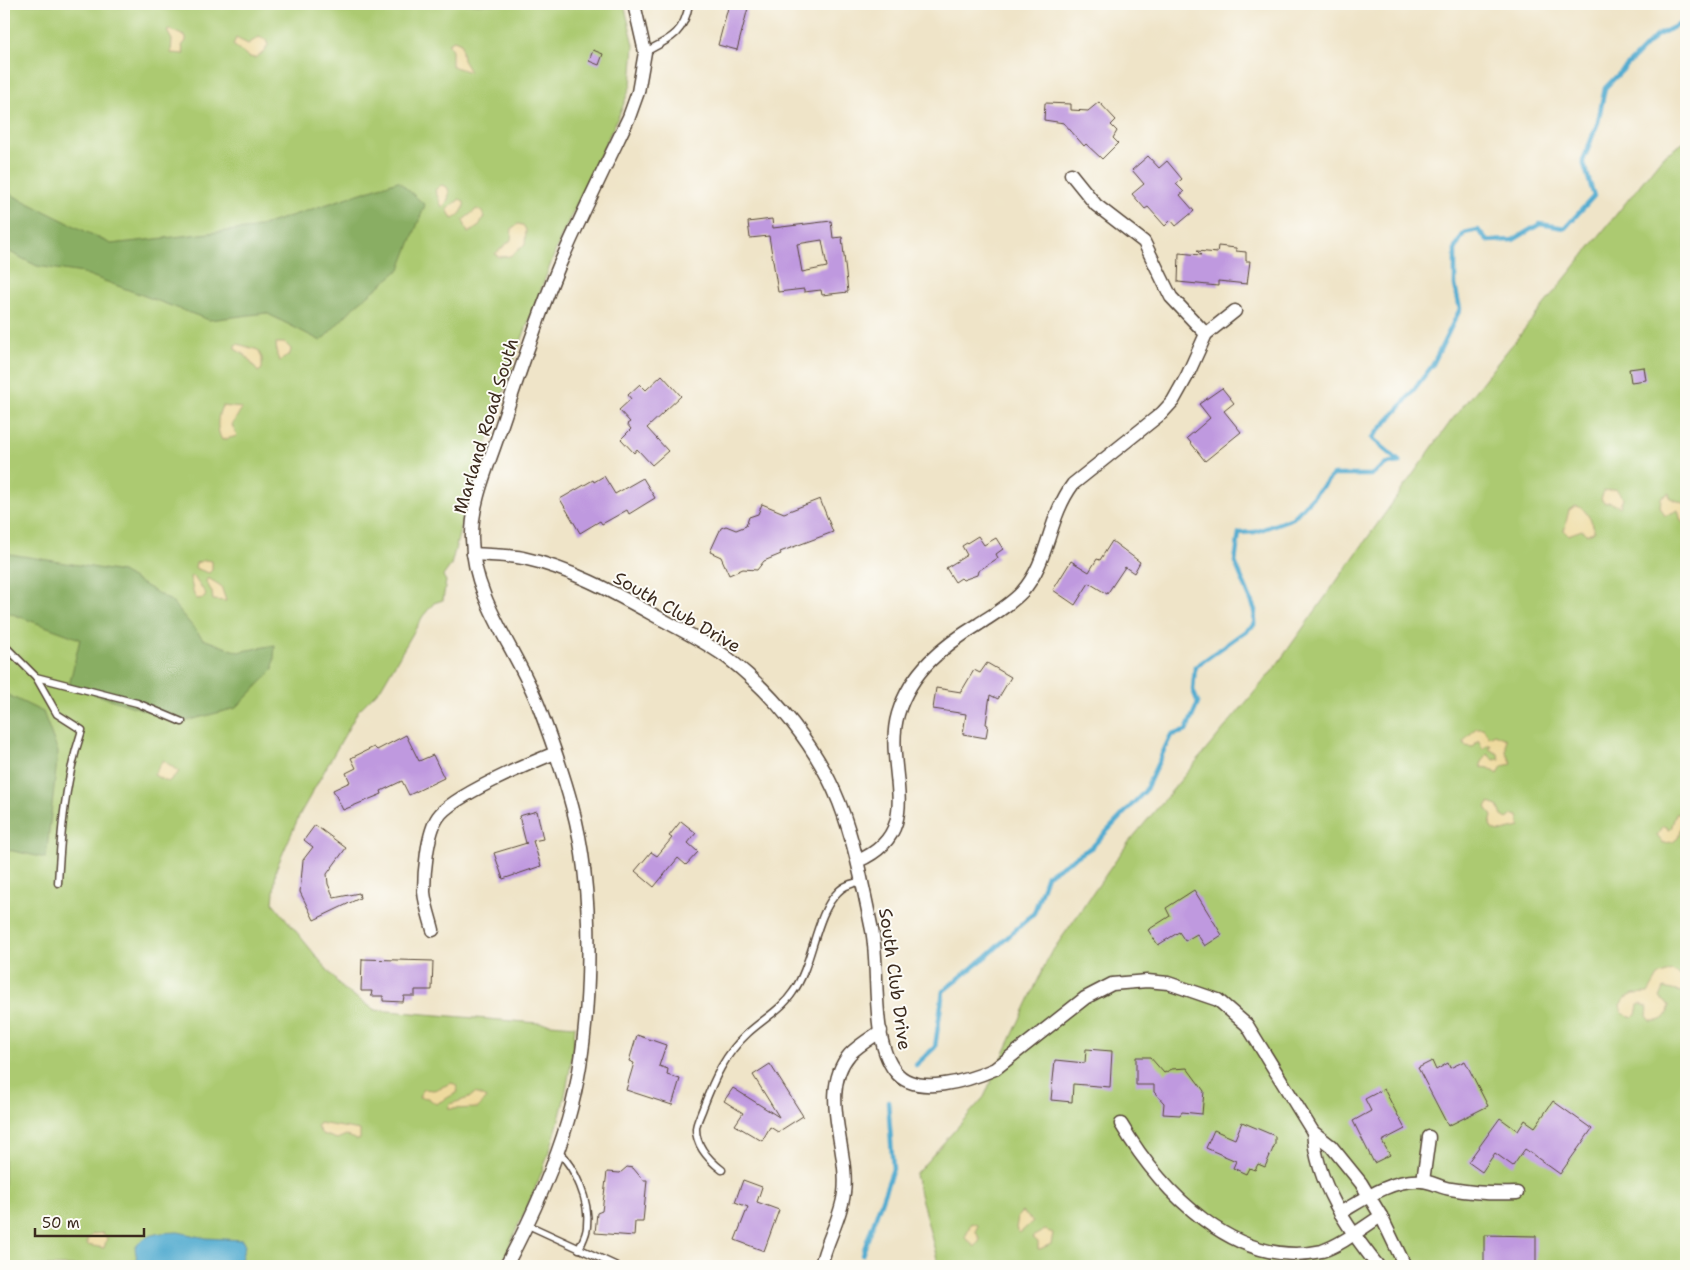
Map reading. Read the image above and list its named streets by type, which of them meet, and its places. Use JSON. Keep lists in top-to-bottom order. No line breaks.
{"streets":{"street":["Marland Road South","South Club Drive"]},"crossings":[["Marland Road South","South Club Drive"]],"scale_bar":"50 m"}
